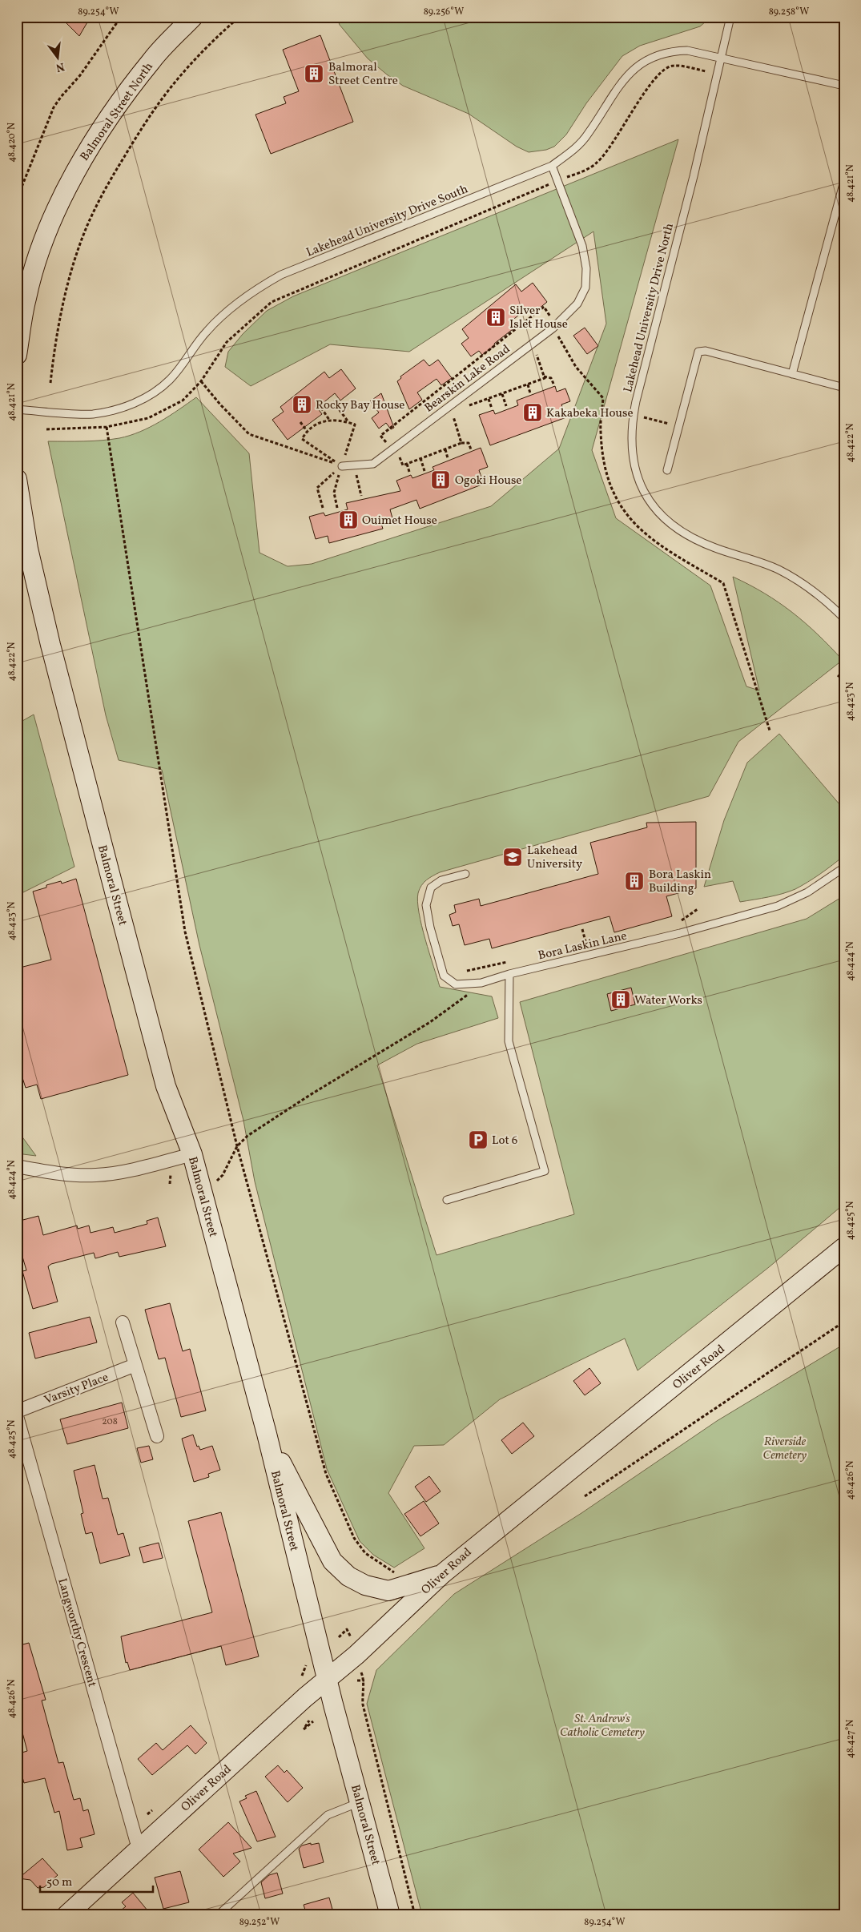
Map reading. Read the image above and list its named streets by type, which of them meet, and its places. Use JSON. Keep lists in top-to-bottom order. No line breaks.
{"streets":{"main road":["Balmoral Street North","Balmoral Street","Oliver Road"],"street":["Varsity Place","Langworthy Crescent"],"lane":["Lakehead University Drive South","Lakehead University Drive North","Bearskin Lake Road","Bora Laskin Lane"]},"crossings":[["Lakehead University Drive South","Lakehead University Drive North"],["Lakehead University Drive South","Bearskin Lake Road"],["Balmoral Street","Oliver Road"],["Oliver Road","Langworthy Crescent"]],"parks":["Riverside Cemetery","St. Andrew's Catholic Cemetery"],"places":{"building":["Balmoral Street Centre","Silver Islet House","Rocky Bay House","Kakabeka House","Ogoki House","Ouimet House","Bora Laskin Building","Water Works"],"school or university":["Lakehead University"],"parking":["Lot 6"]},"house_numbers":["208"],"scale_bar":"50 m","north":"bottom","coordinates":["89.254°W","89.256°W","89.258°W","48.420°N","48.421°N","48.422°N","48.423°N","48.424°N","48.425°N","48.426°N","48.427°N","89.252°W"]}
